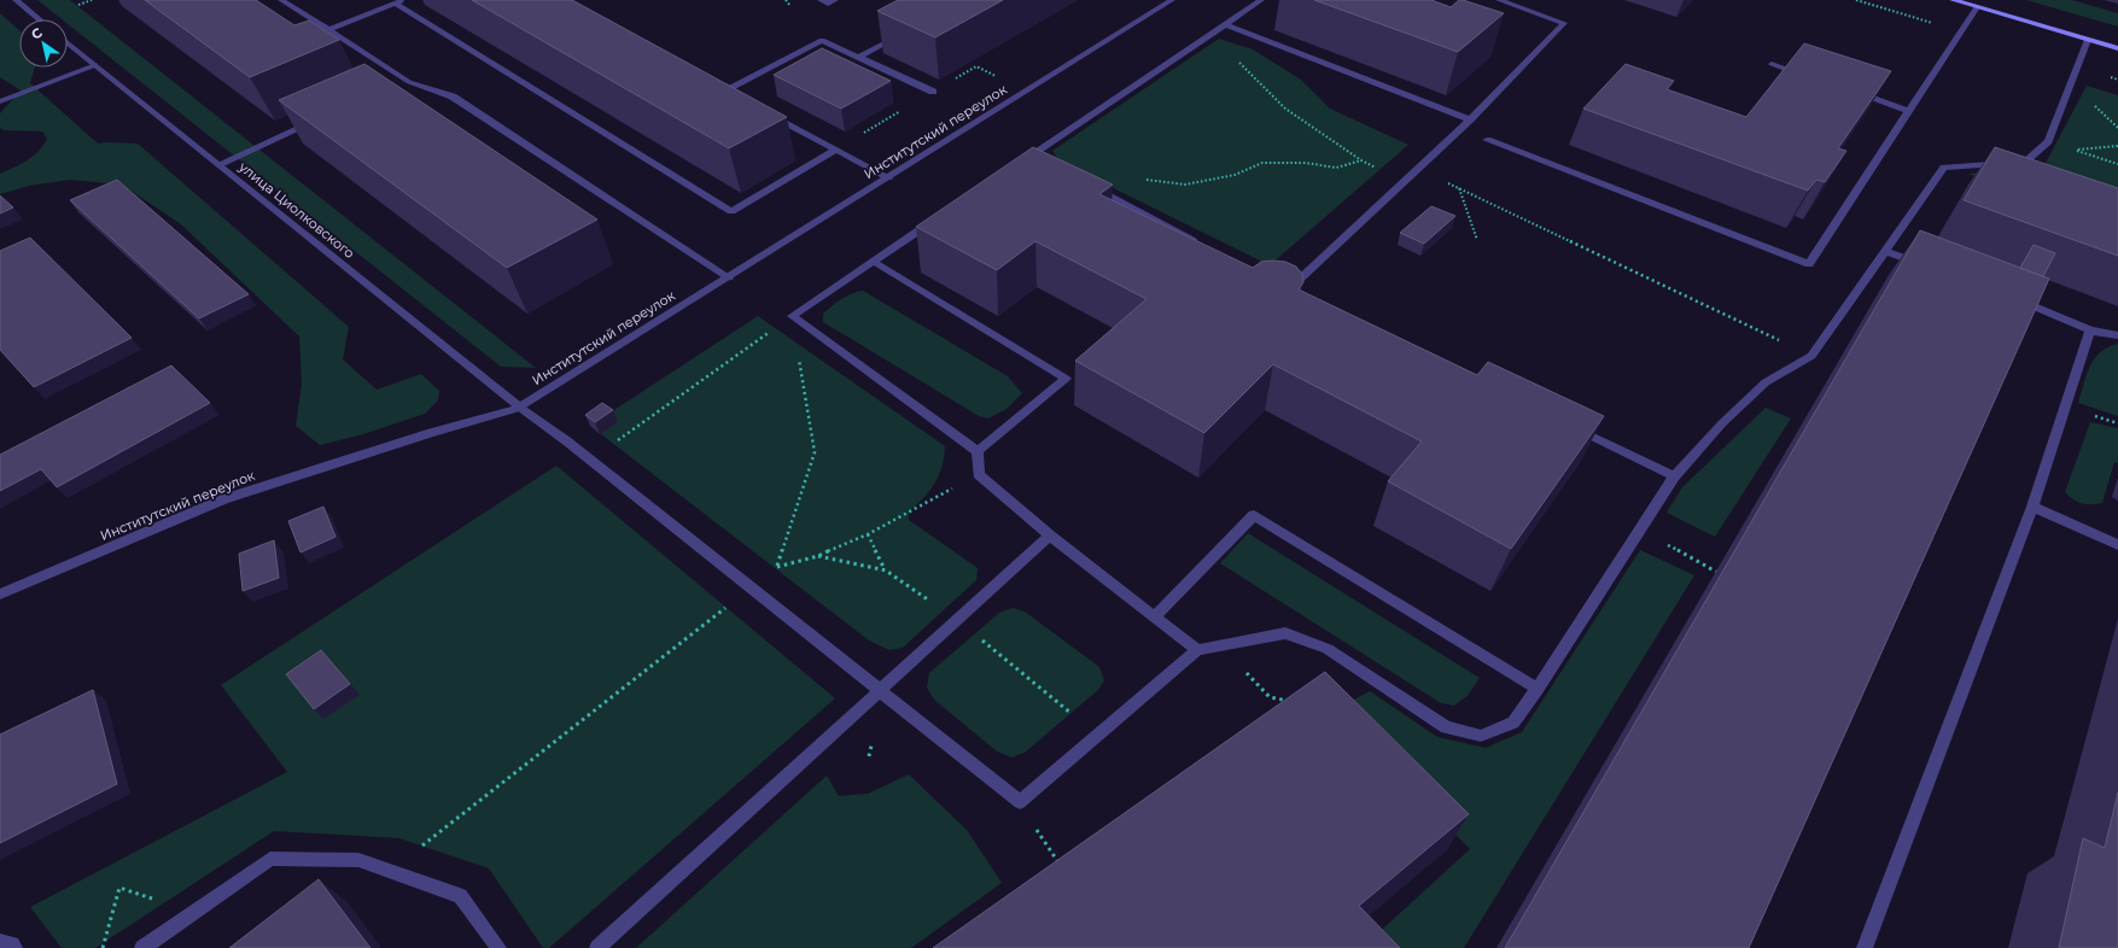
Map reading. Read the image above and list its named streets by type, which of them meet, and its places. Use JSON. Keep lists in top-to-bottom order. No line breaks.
{"streets":{"street":["Институтский переулок","улица Циолковского"]},"crossings":[["Институтский переулок","улица Циолковского"]],"north":"top left"}
